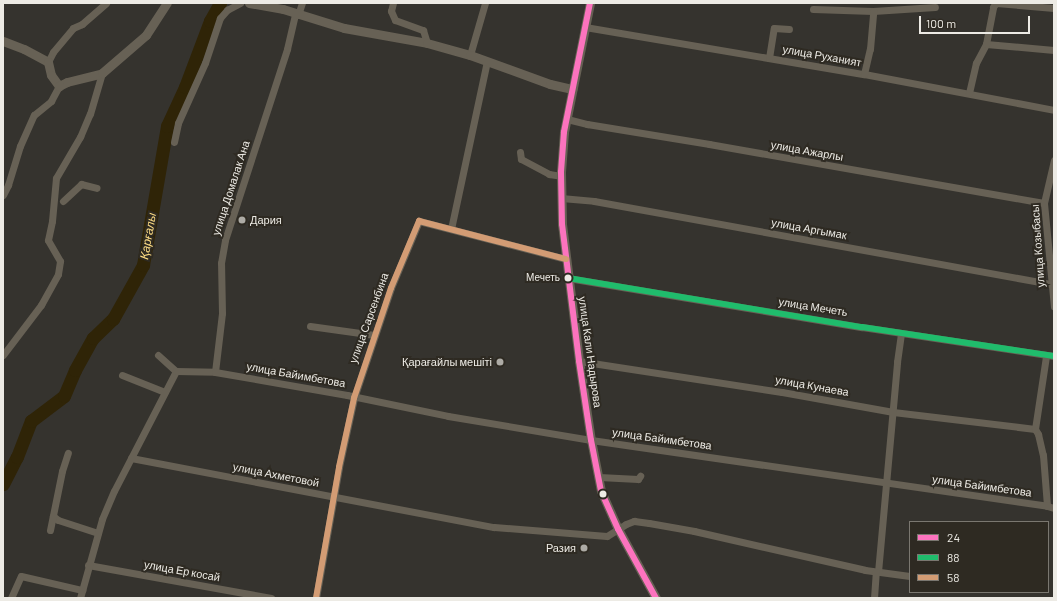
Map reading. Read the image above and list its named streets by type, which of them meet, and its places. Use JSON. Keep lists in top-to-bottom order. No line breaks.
{"streets":{"street":["улица Руханият","улица Ажарлы","улица Домалак Ана","улица Аргымак","улица Козыбасы","улица Мечеть","улица Сарсенбина","улица Кали Надырова","улица Байимбетова","улица Кунаева","улица Ахметовой","улица Ер косай"]},"crossings":[["улица Руханият","улица Кали Надырова"],["улица Ажарлы","улица Козыбасы"],["улица Ажарлы","улица Кали Надырова"],["улица Домалак Ана","улица Байимбетова"],["улица Аргымак","улица Козыбасы"],["улица Аргымак","улица Кали Надырова"],["улица Мечеть","улица Кали Надырова"],["улица Сарсенбина","улица Кали Надырова"],["улица Сарсенбина","улица Байимбетова"],["улица Сарсенбина","улица Ахметовой"],["улица Кали Надырова","улица Байимбетова"],["улица Кали Надырова","улица Кунаева"],["улица Кали Надырова","улица Ахметовой"]],"water":["Қарғалы"],"places":["Дария","Мечеть","Қарағайлы мешіті","Разия"],"lines":["transit line 24","transit line 58","transit line 88"],"legend":["24","88","58"],"scale_bar":"100 m"}
